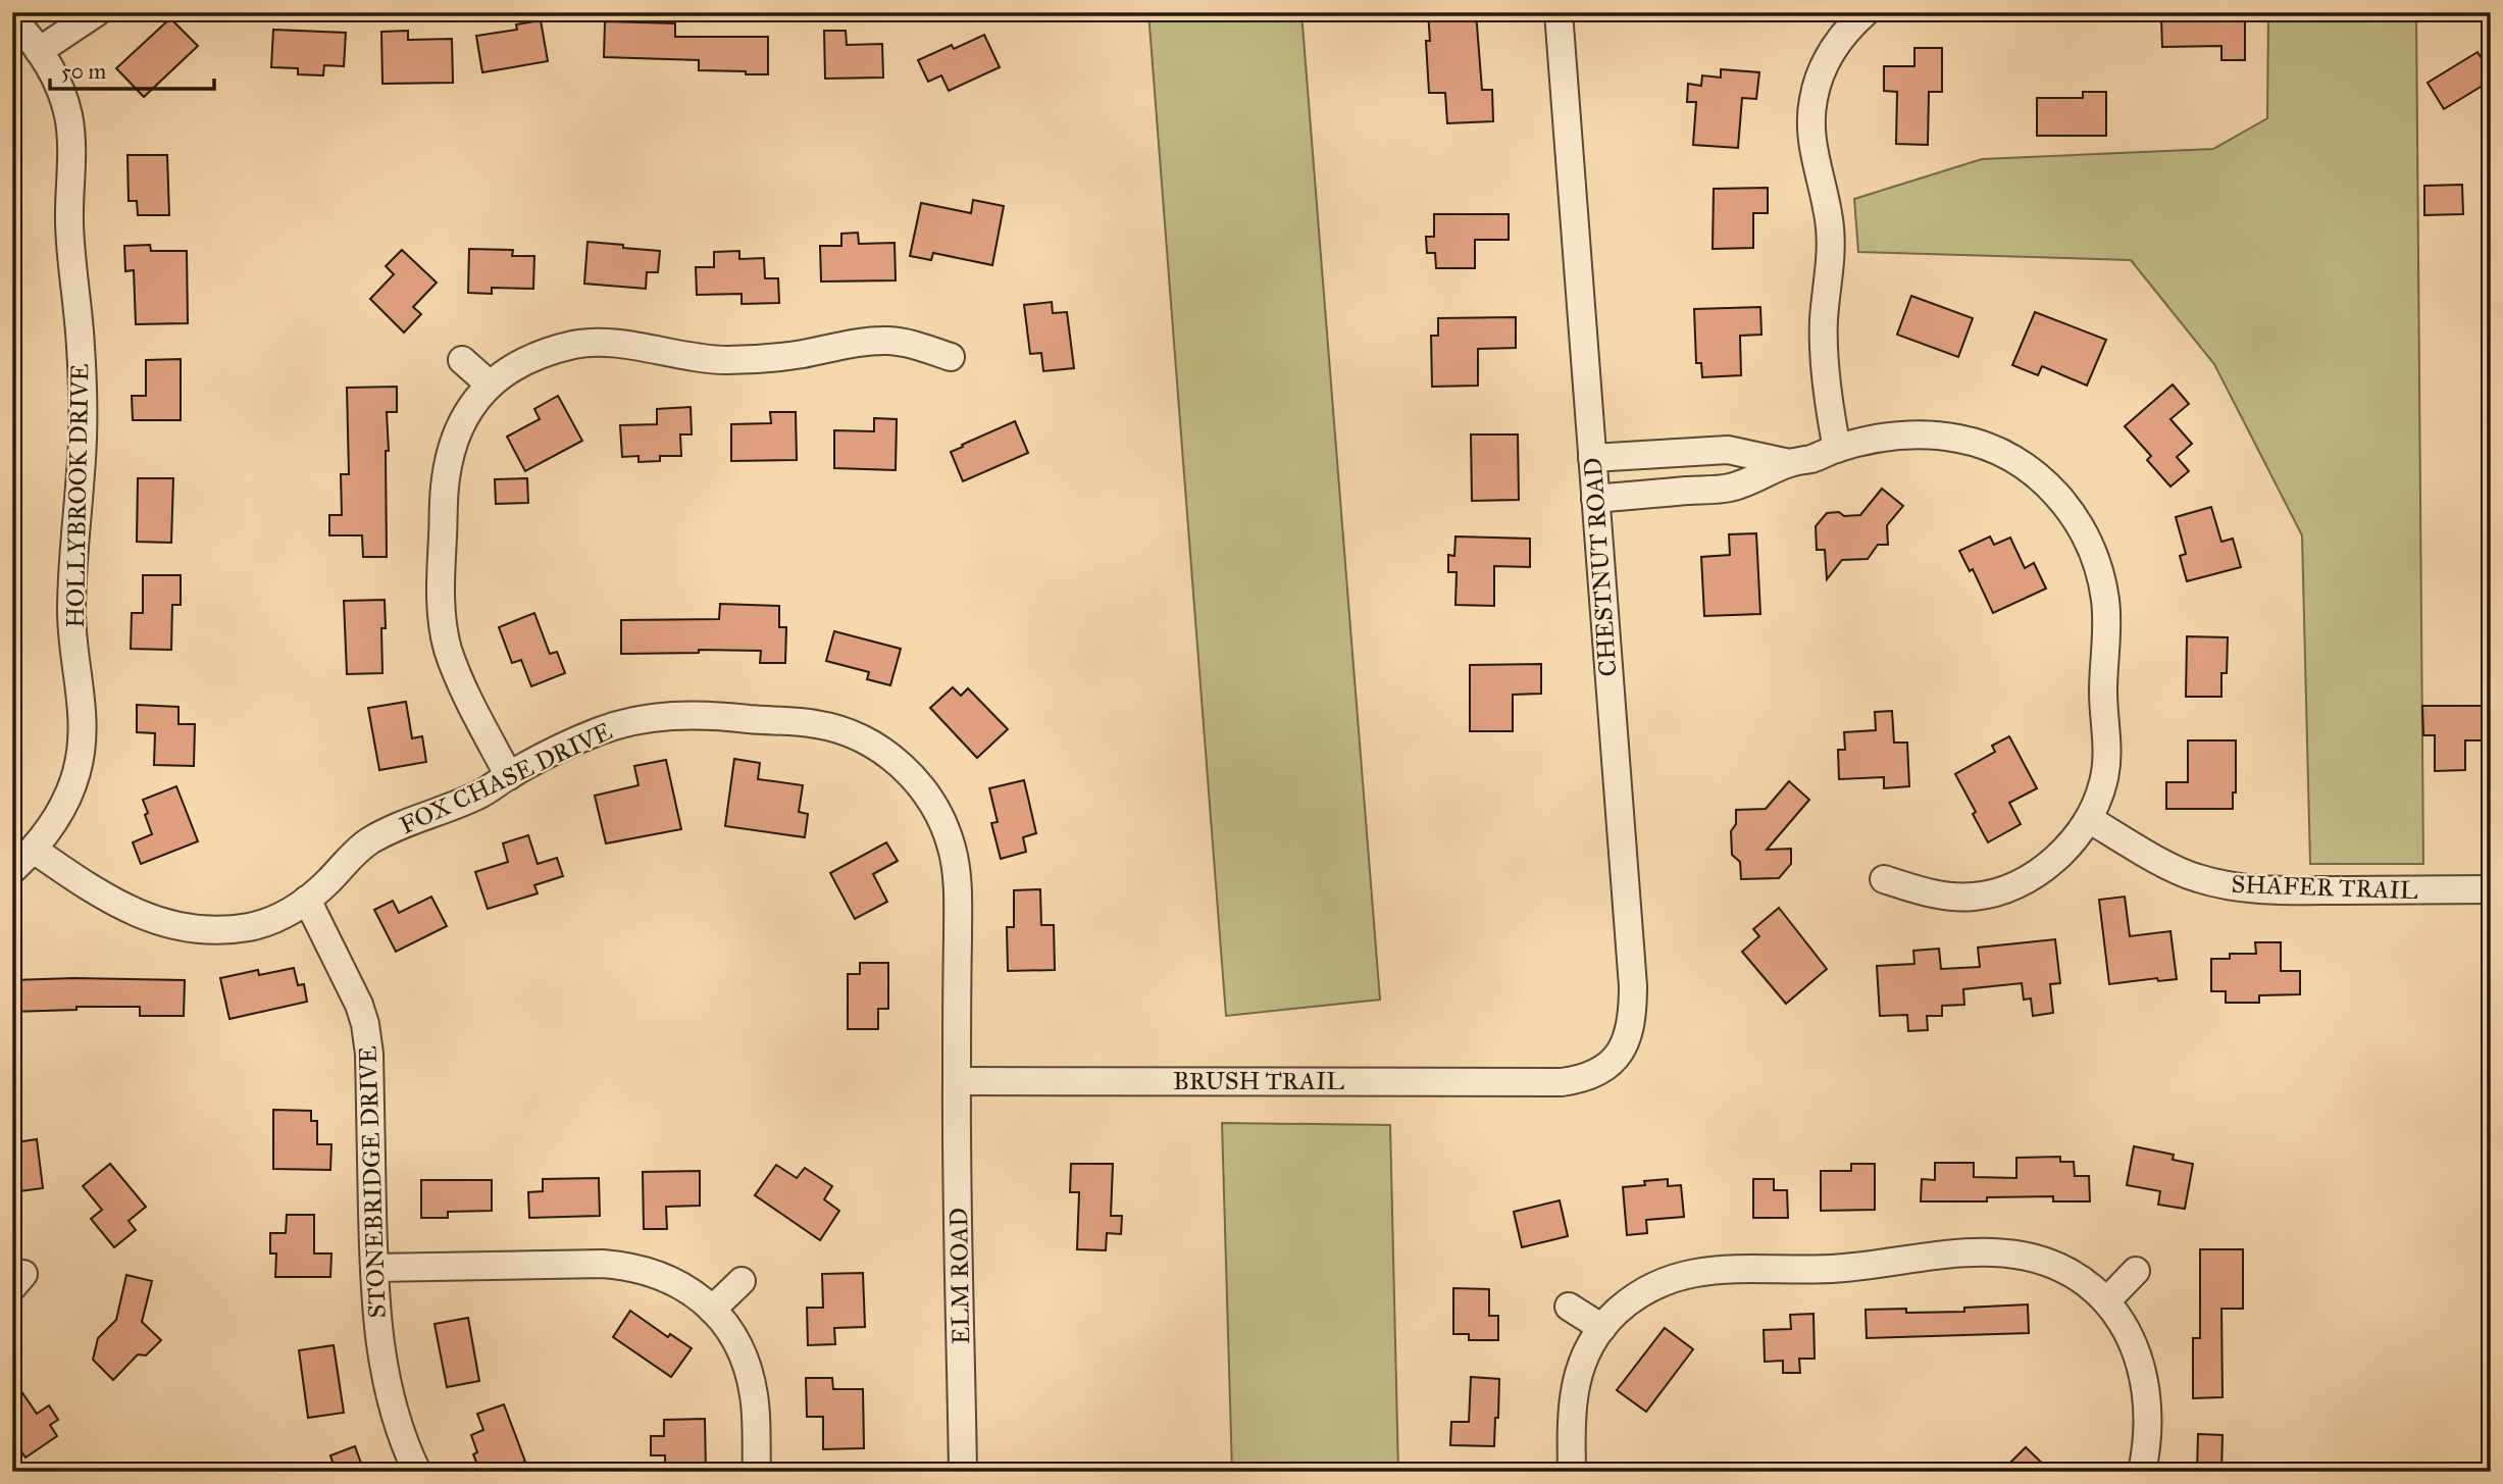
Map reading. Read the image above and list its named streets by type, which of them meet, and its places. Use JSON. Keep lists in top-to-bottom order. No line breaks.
{"streets":{"street":["HOLLYBROOK DRIVE","CHESTNUT ROAD","FOX CHASE DRIVE","SHAFER TRAIL","BRUSH TRAIL","STONEBRIDGE DRIVE","ELM ROAD"]},"crossings":[["HOLLYBROOK DRIVE","FOX CHASE DRIVE"],["CHESTNUT ROAD","BRUSH TRAIL"],["FOX CHASE DRIVE","BRUSH TRAIL"],["FOX CHASE DRIVE","STONEBRIDGE DRIVE"],["FOX CHASE DRIVE","ELM ROAD"],["BRUSH TRAIL","ELM ROAD"]],"scale_bar":"50 m"}
